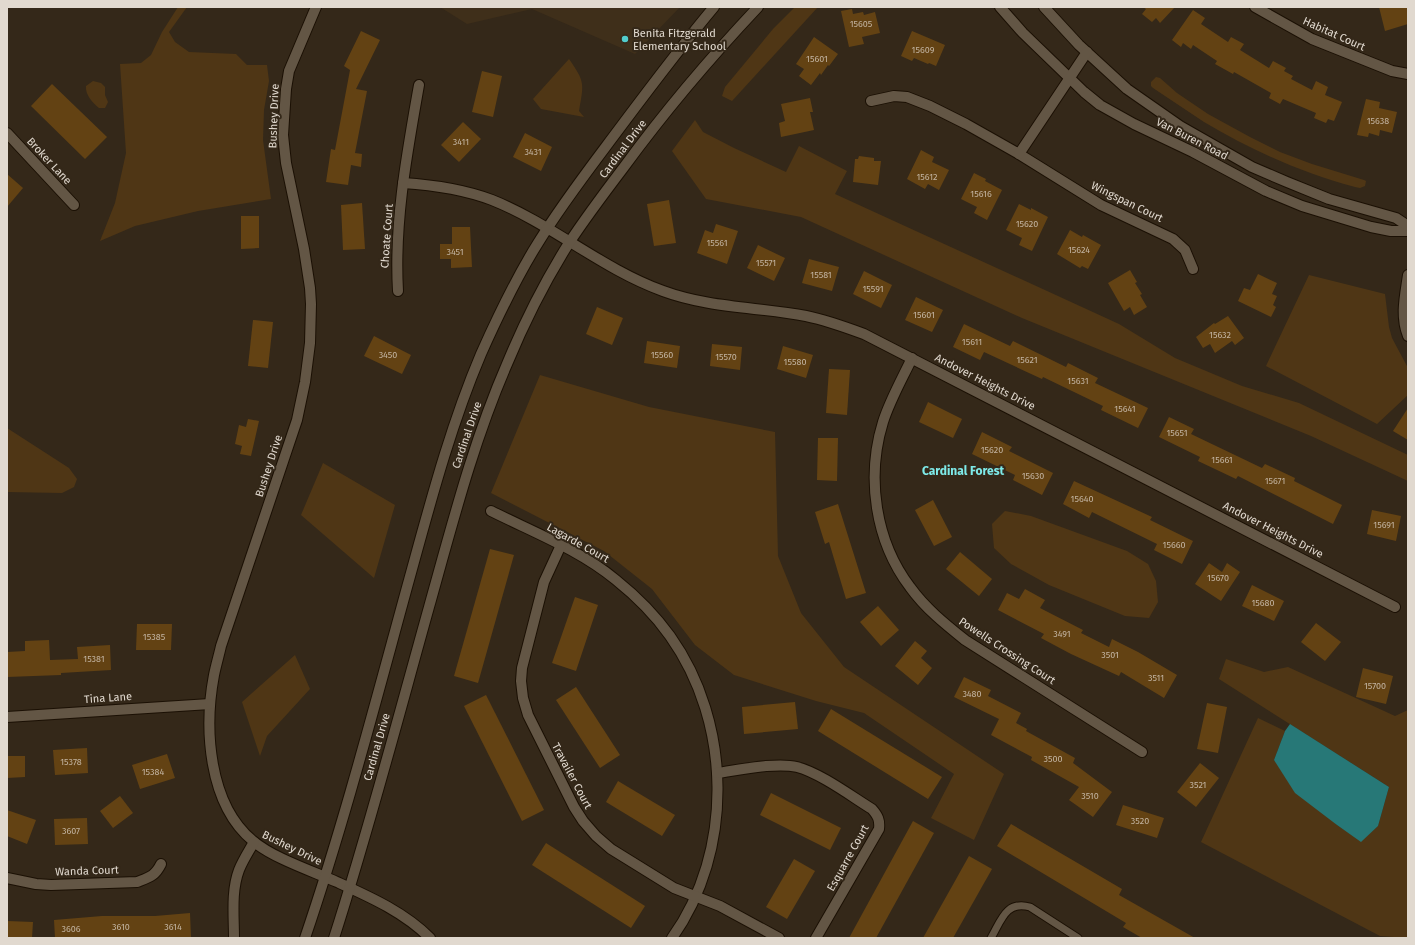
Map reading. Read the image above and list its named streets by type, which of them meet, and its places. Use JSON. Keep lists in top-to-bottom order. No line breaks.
{"streets":{"street":["Habitat Court","Bushey Drive","Van Buren Road","Cardinal Drive","Broker Lane","Wingspan Court","Choate Court","Andover Heights Drive","Lagarde Court","Powells Crossing Court","Tina Lane","Travailer Court","Esquarre Court","Wanda Court"]},"crossings":[["Bushey Drive","Cardinal Drive"],["Bushey Drive","Tina Lane"],["Cardinal Drive","Andover Heights Drive"],["Andover Heights Drive","Powells Crossing Court"],["Lagarde Court","Travailer Court"],["Lagarde Court","Esquarre Court"]],"districts":["Cardinal Forest"],"places":["Benita Fitzgerald Elementary School"],"house_numbers":["15605","15609","15601","15638","3411","3431","15612","15616","15620","15561","15624","3451","15571","15581","15591","15601","15632","15611","3450","15560","15570","15621","15580","15631","15641","15651","15620","15661","15630","15671","15640","15691","15660","15670","15680","3491","15385","3501","15381","3511","15700","3480","3500","15378","15384","3521","3510","3520","3607","3610","3614","3606"]}
